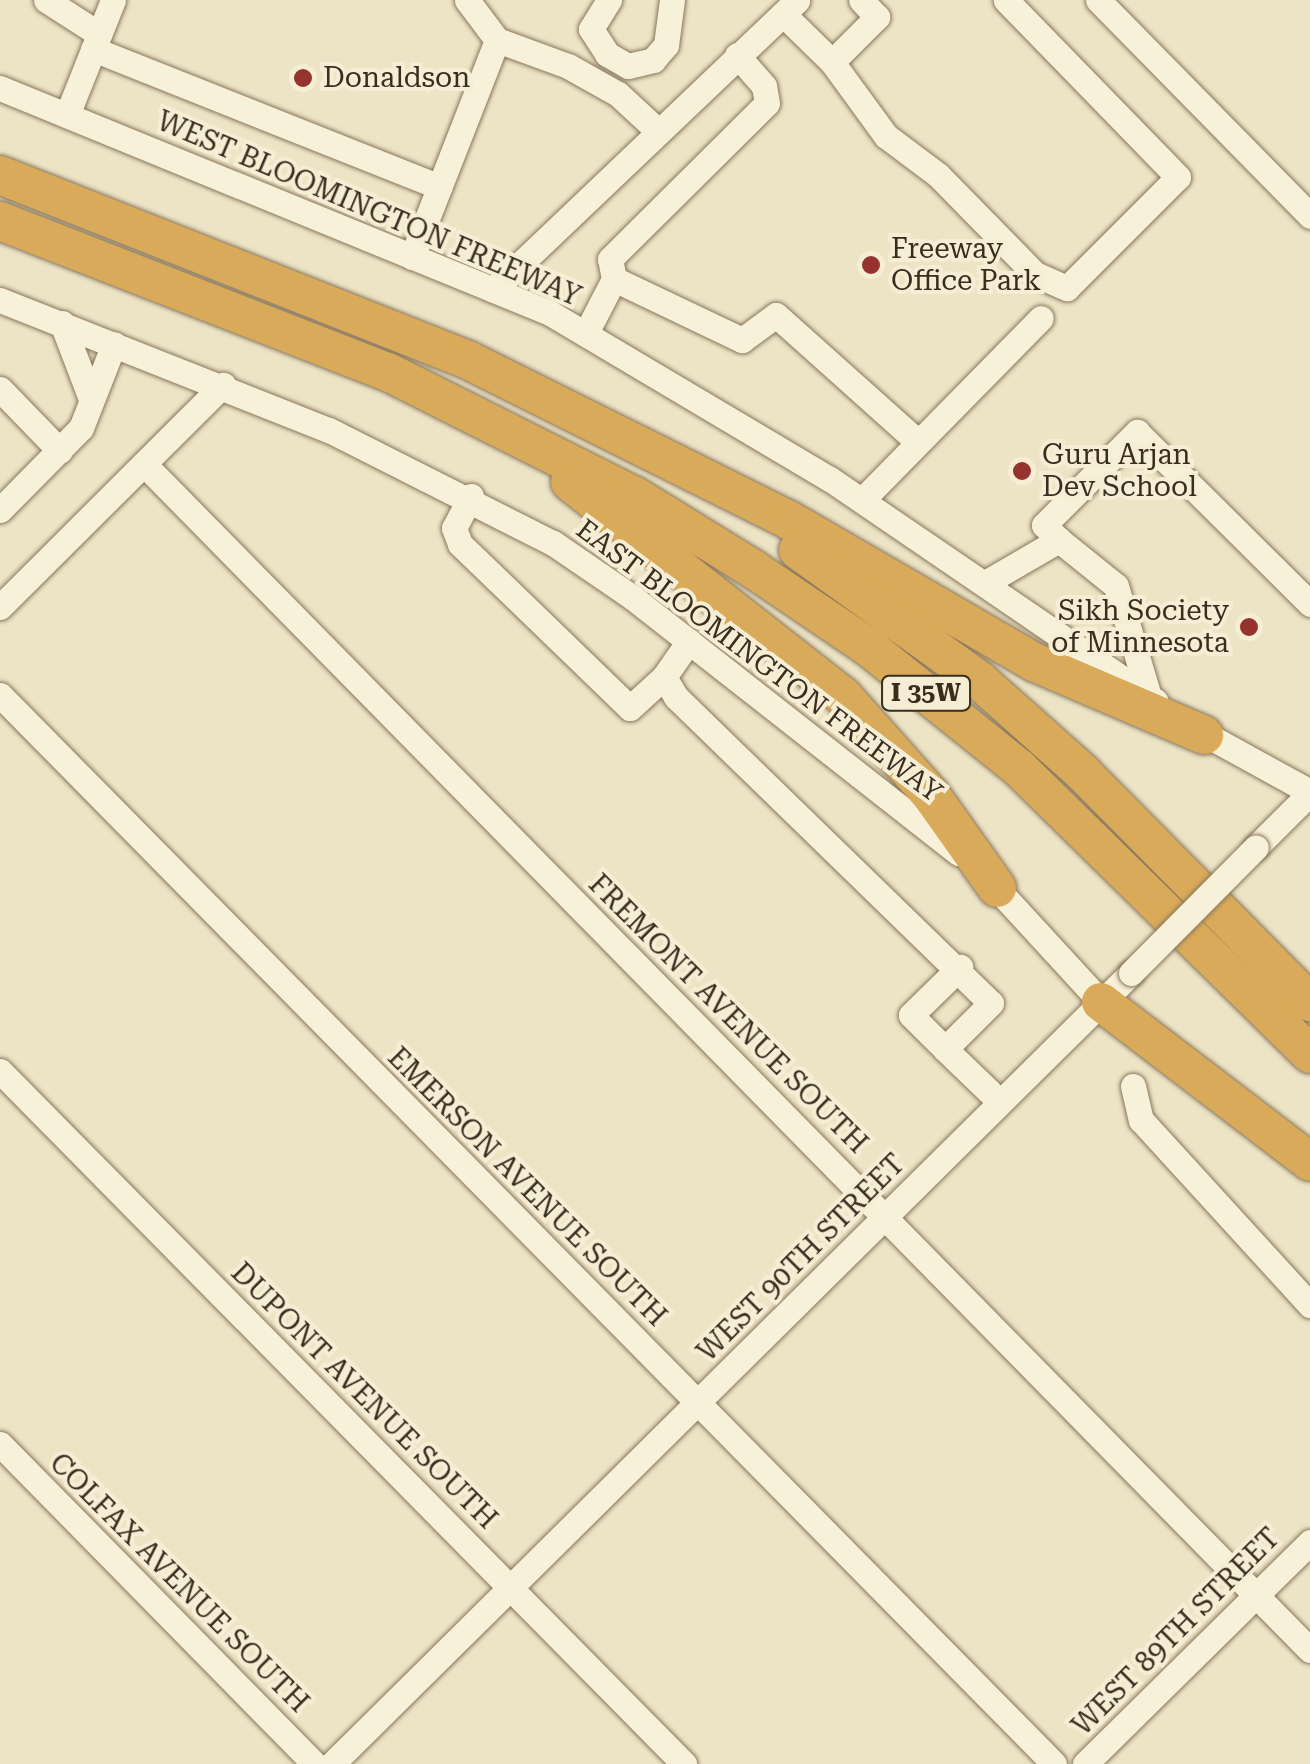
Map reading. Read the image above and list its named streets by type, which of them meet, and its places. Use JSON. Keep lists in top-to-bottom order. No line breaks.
{"streets":{"highway":["I 35W"],"street":["WEST BLOOMINGTON FREEWAY","EAST BLOOMINGTON FREEWAY","FREMONT AVENUE SOUTH","EMERSON AVENUE SOUTH","WEST 90TH STREET","DUPONT AVENUE SOUTH","COLFAX AVENUE SOUTH","WEST 89TH STREET"]},"crossings":[["WEST BLOOMINGTON FREEWAY","WEST 90TH STREET"],["EAST BLOOMINGTON FREEWAY","WEST 90TH STREET"],["FREMONT AVENUE SOUTH","WEST 90TH STREET"],["FREMONT AVENUE SOUTH","WEST 89TH STREET"],["EMERSON AVENUE SOUTH","WEST 90TH STREET"],["WEST 90TH STREET","DUPONT AVENUE SOUTH"]],"places":["Donaldson","Freeway Office Park","Guru Arjan Dev School","Sikh Society of Minnesota"]}
